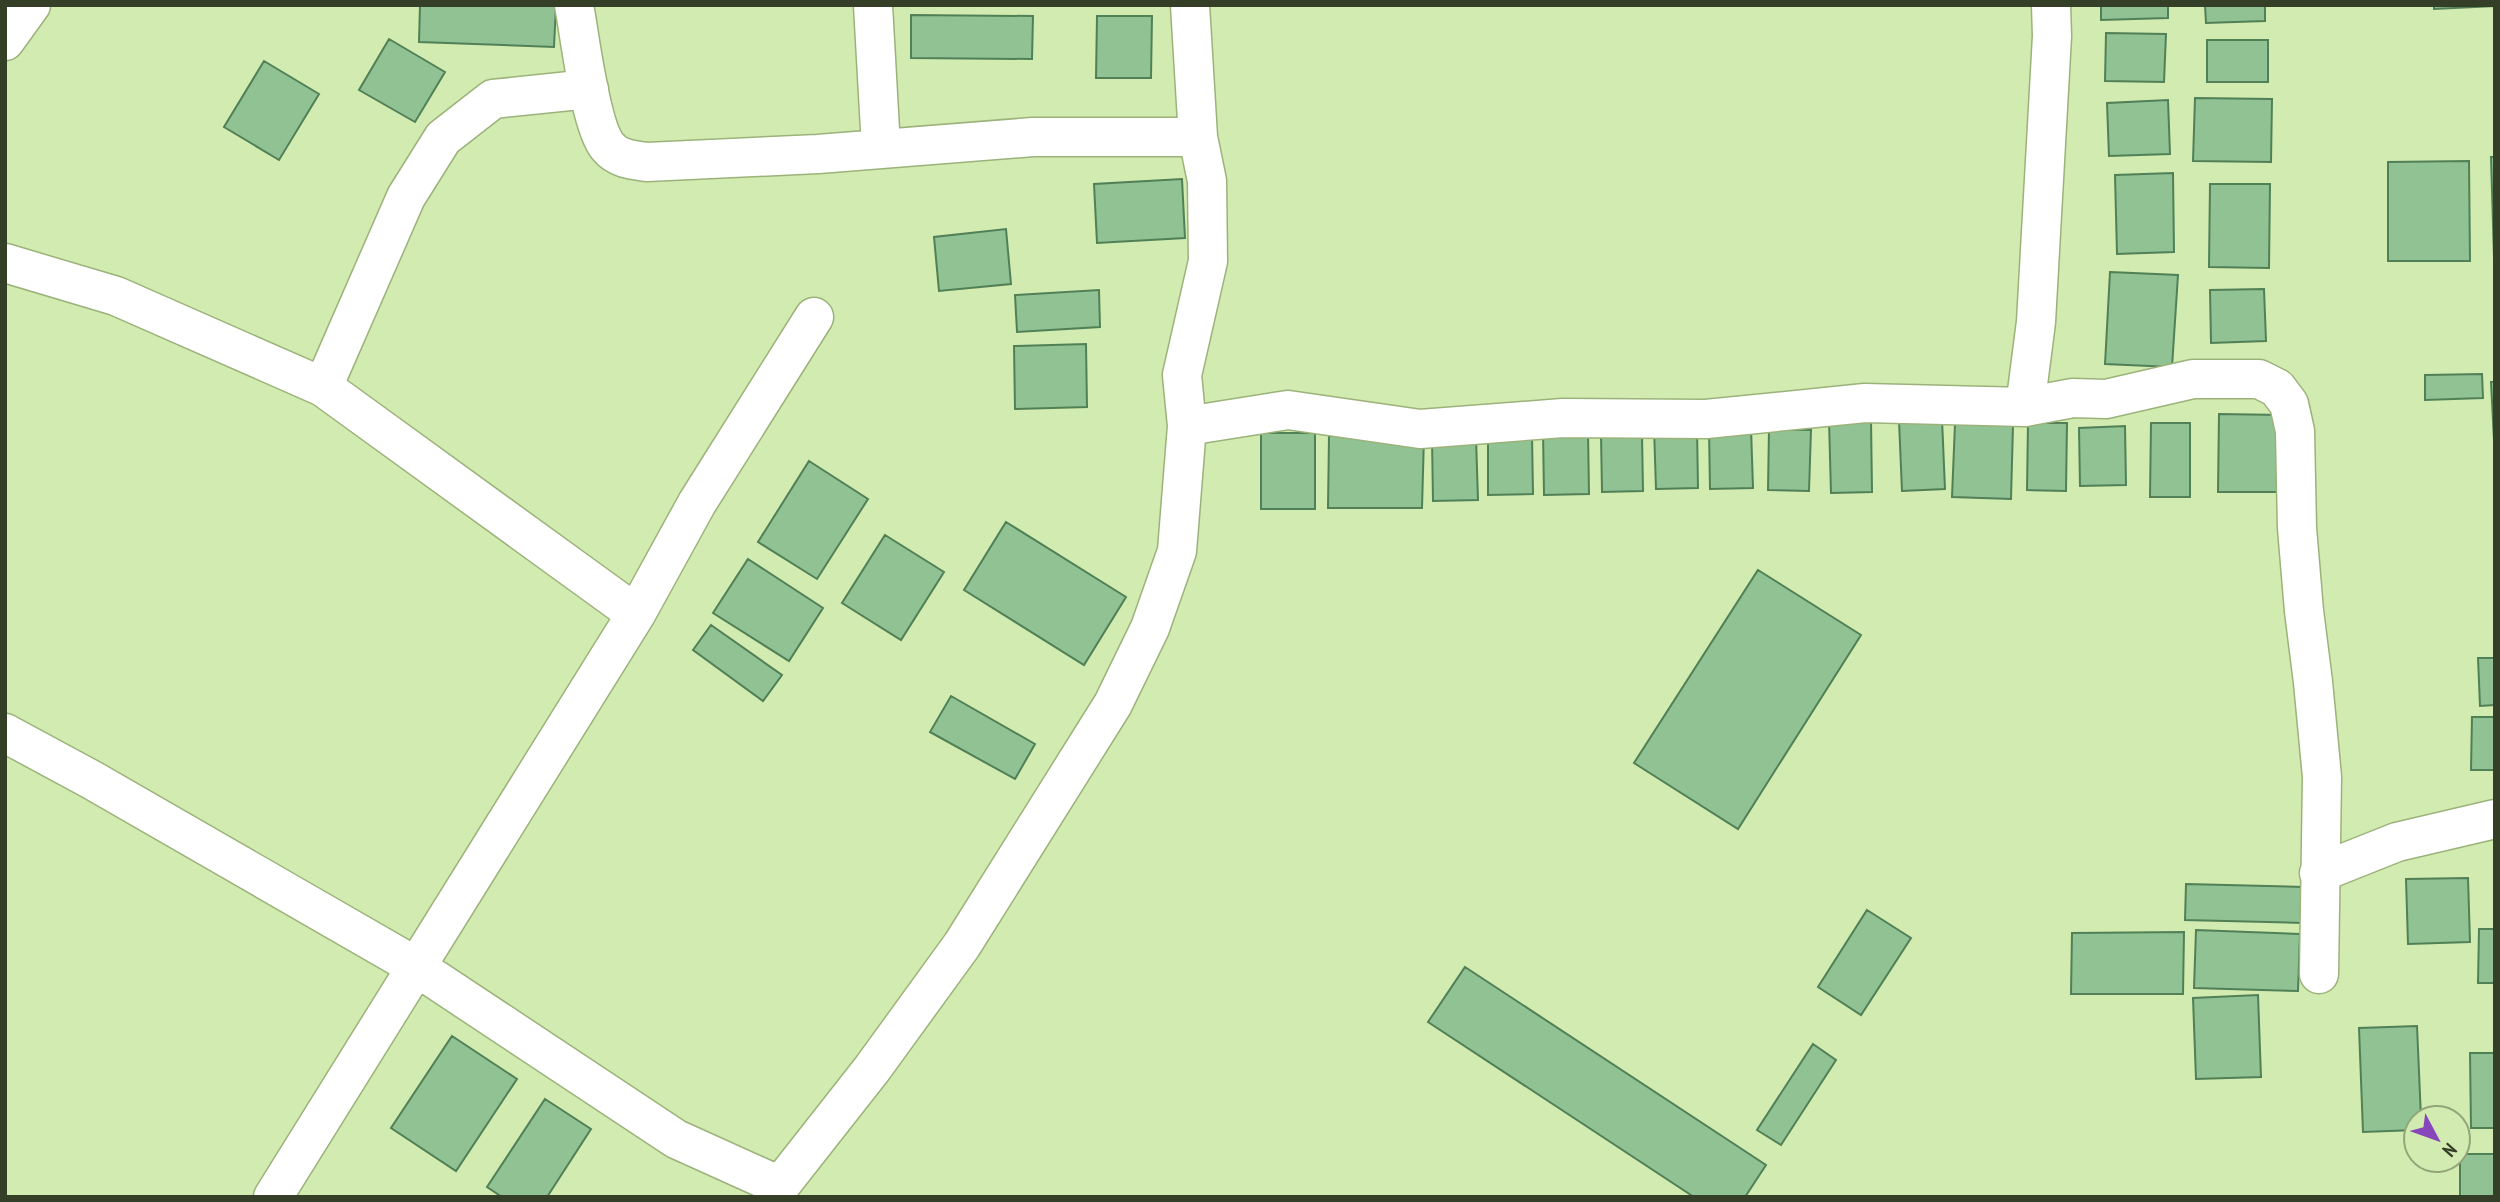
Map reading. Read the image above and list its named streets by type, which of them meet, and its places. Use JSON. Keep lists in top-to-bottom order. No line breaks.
{"north":"bottom right"}
